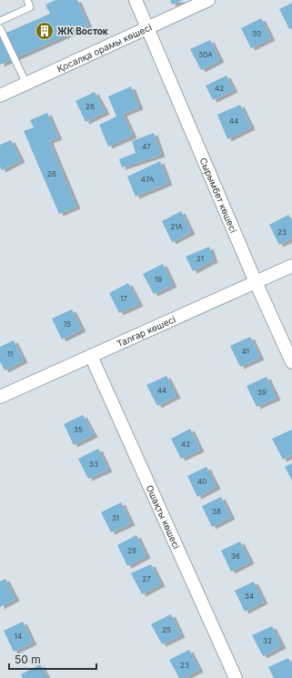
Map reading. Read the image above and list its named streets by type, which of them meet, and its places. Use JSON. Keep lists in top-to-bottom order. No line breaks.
{"streets":{"street":["Қосалқа орамы көшесі","Сырымбет көшесі","Талғар көшесі","Ошақты көшесі"]},"crossings":[["Қосалқа орамы көшесі","Сырымбет көшесі"],["Сырымбет көшесі","Талғар көшесі"],["Талғар көшесі","Ошақты көшесі"]],"places":{"building":["ЖК Восток"]},"house_numbers":["30","30А","42","28","44","47","26","47А","21А","23","21","19","17","15","41","11","44","39","35","42","33","40","38","31","29","36","27","34","25","14","32","23"],"scale_bar":"50 m"}
